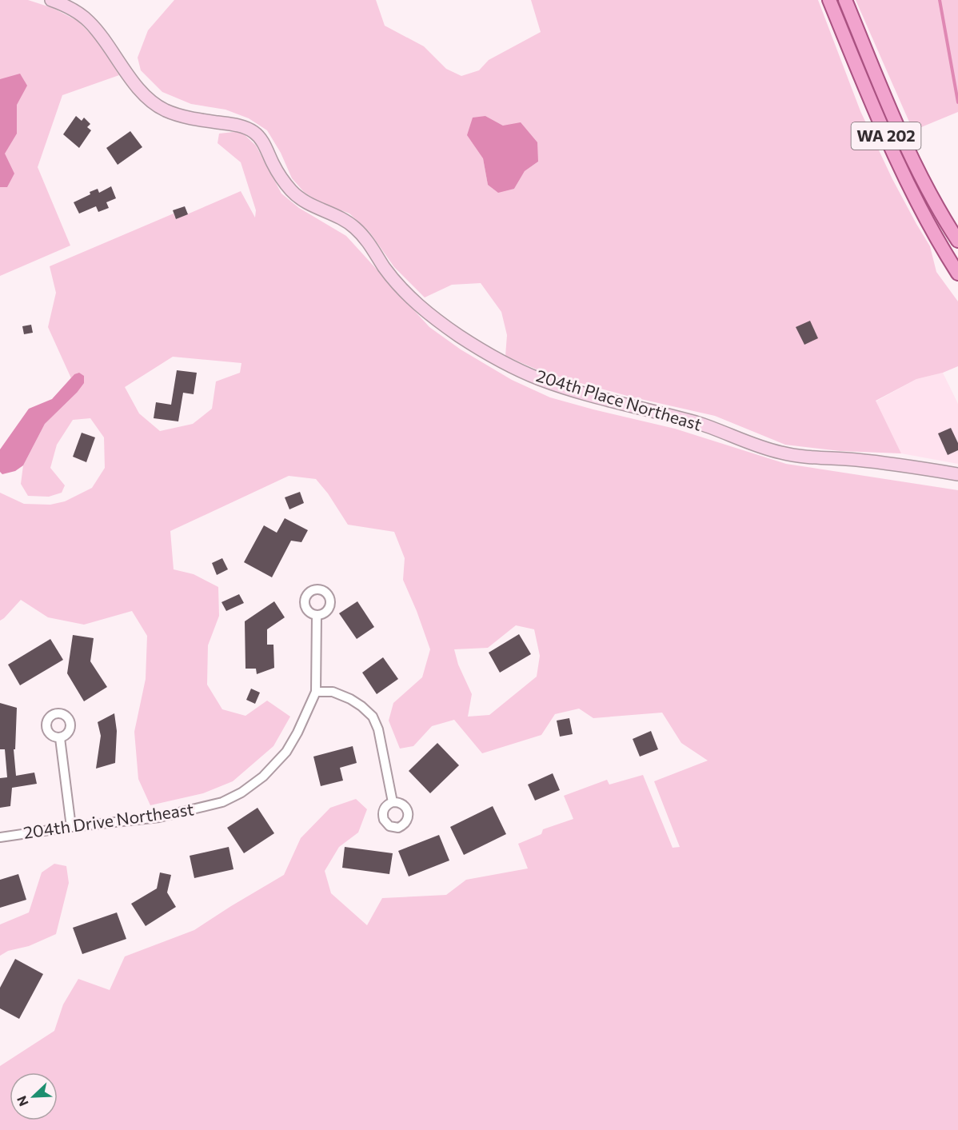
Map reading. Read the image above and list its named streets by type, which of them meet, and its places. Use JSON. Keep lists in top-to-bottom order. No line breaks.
{"streets":{"main road":["WA 202"],"street":["204th Place Northeast","204th Drive Northeast"]},"north":"bottom left"}
